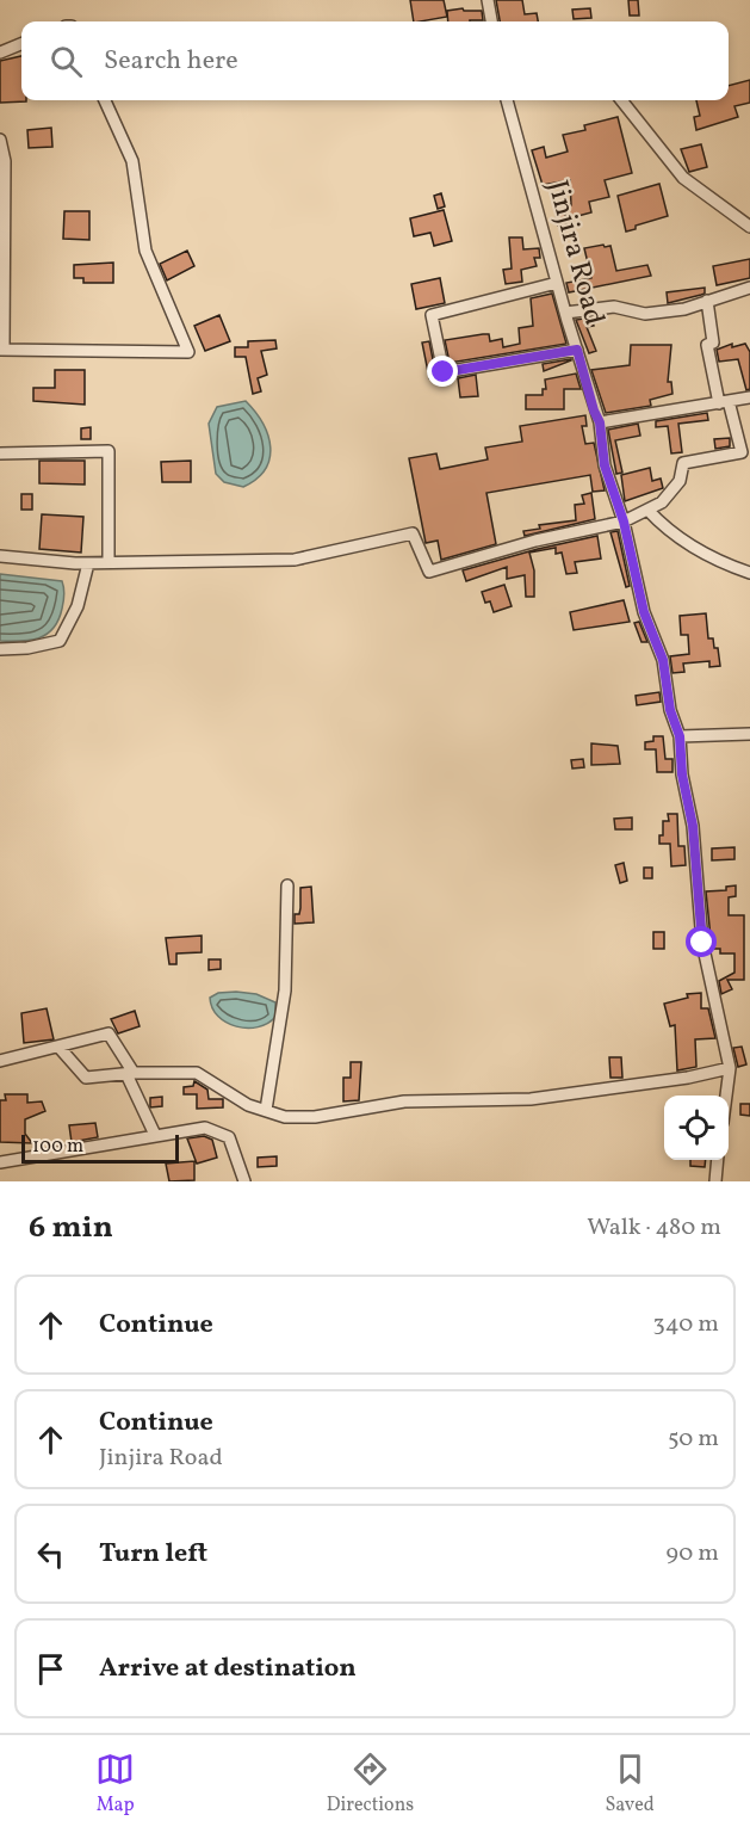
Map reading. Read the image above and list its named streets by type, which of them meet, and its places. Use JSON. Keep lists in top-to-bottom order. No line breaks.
{"streets":{"street":["Jinjira Road"]},"scale_bar":"100 m","page":{"search":"Search here","scale":"100 m","heading":["6 min","Walk · 480 m"],"list":[["Continue","340 m"],["Continue","Jinjira Road","50 m"],["Turn left","90 m"],"Arrive at destination"],"nav":["Map","Directions","Saved"]}}
